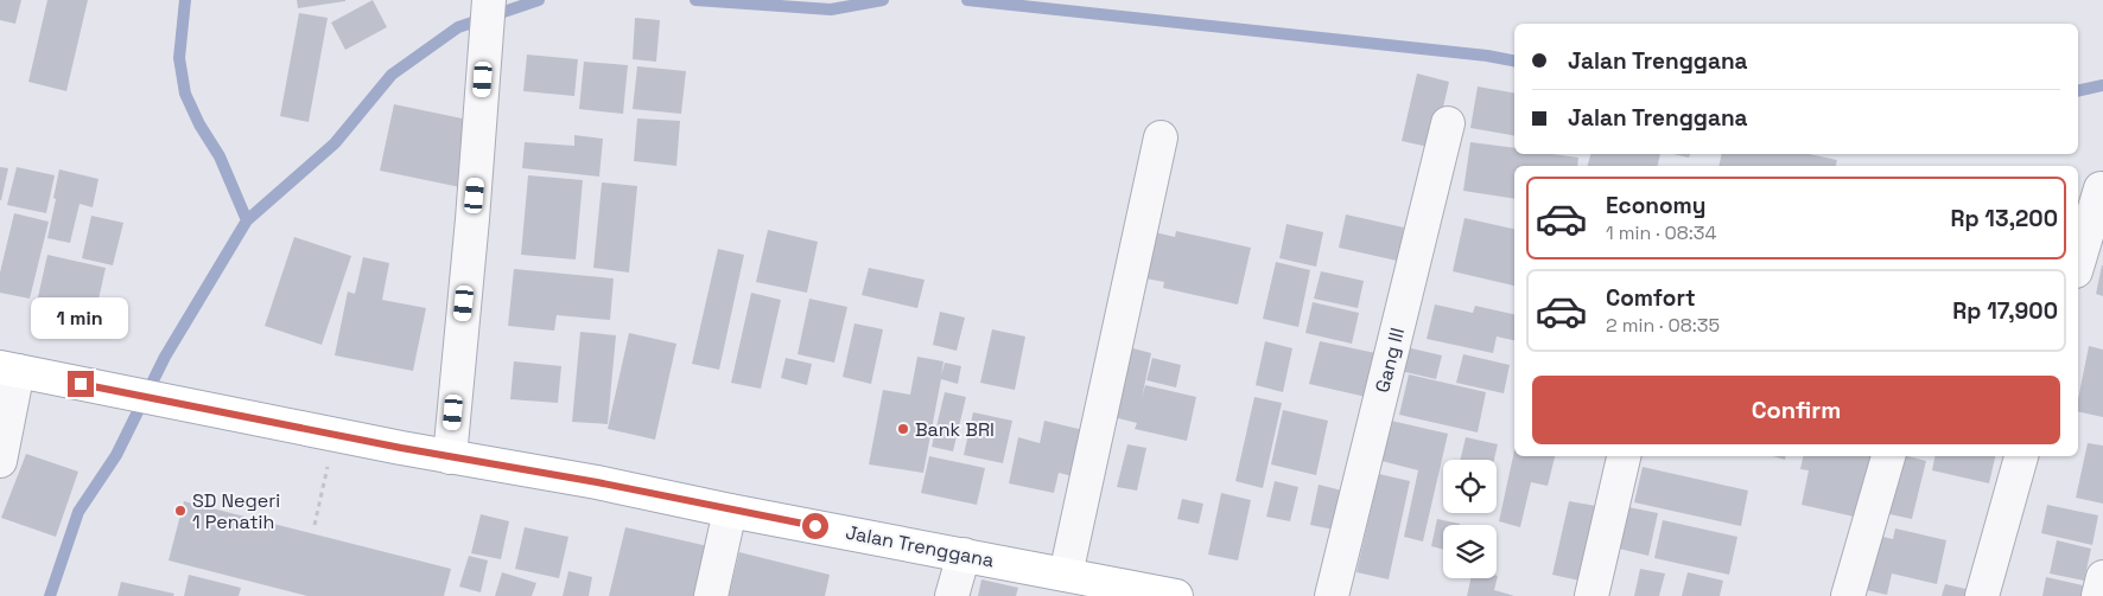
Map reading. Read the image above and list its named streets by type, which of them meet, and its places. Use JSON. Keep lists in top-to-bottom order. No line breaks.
{"streets":{"main road":["Jalan Trenggana"],"street":["Gang III"]},"places":["Bank BRI","SD Negeri 1 Penatih"],"page":{"banner":["Jalan Trenggana","Jalan Trenggana"],"list":[{"name":"Economy","note":"1 min · 08:34","value":"Rp 13,200"},{"name":"Comfort","note":"2 min · 08:35","value":"Rp 17,900"}],"bubble":"1 min","buttons":"Confirm"}}
